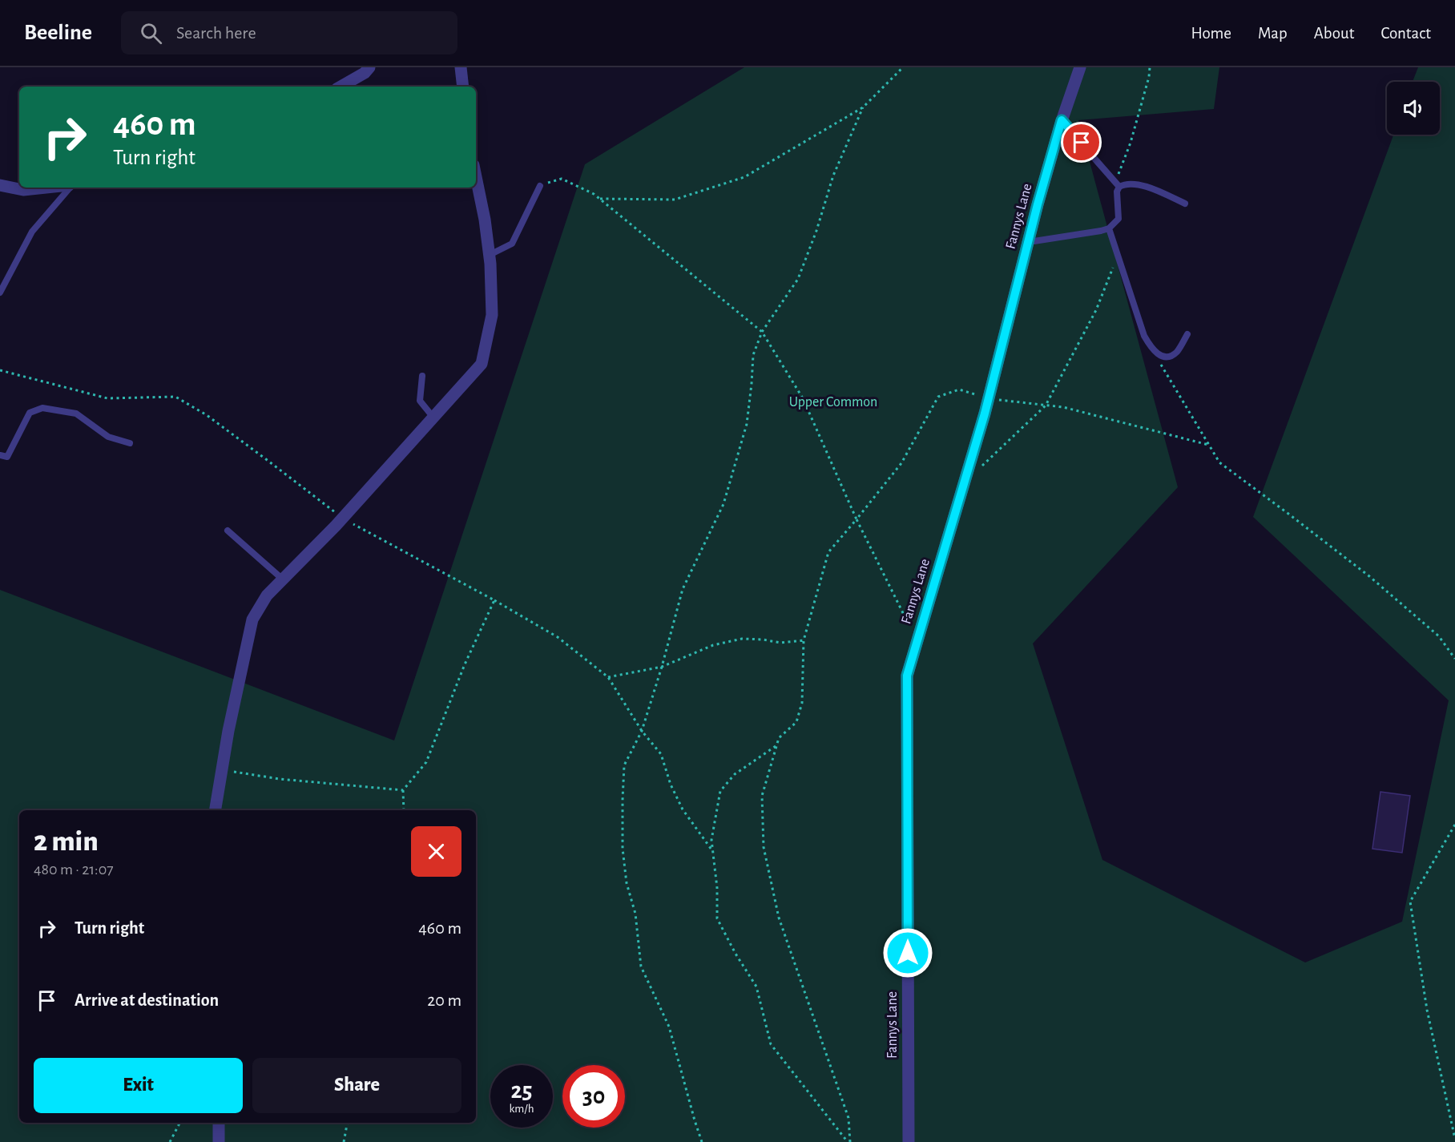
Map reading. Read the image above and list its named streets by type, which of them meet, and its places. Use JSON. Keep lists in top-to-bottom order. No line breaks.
{"streets":{"street":["Fannys Lane"]},"parks":["Upper Common"],"page":{"header":"Beeline","search":"Search here","nav":["Home","Map","About","Contact"],"turn":["460 m","Turn right"],"heading":["2 min","480 m · 21:07"],"list":[{"name":"Turn right","value":"460 m"},{"name":"Arrive at destination","value":"20 m"}],"buttons":["Exit","Share"],"speed":"25 km/h","limit":"30"}}
